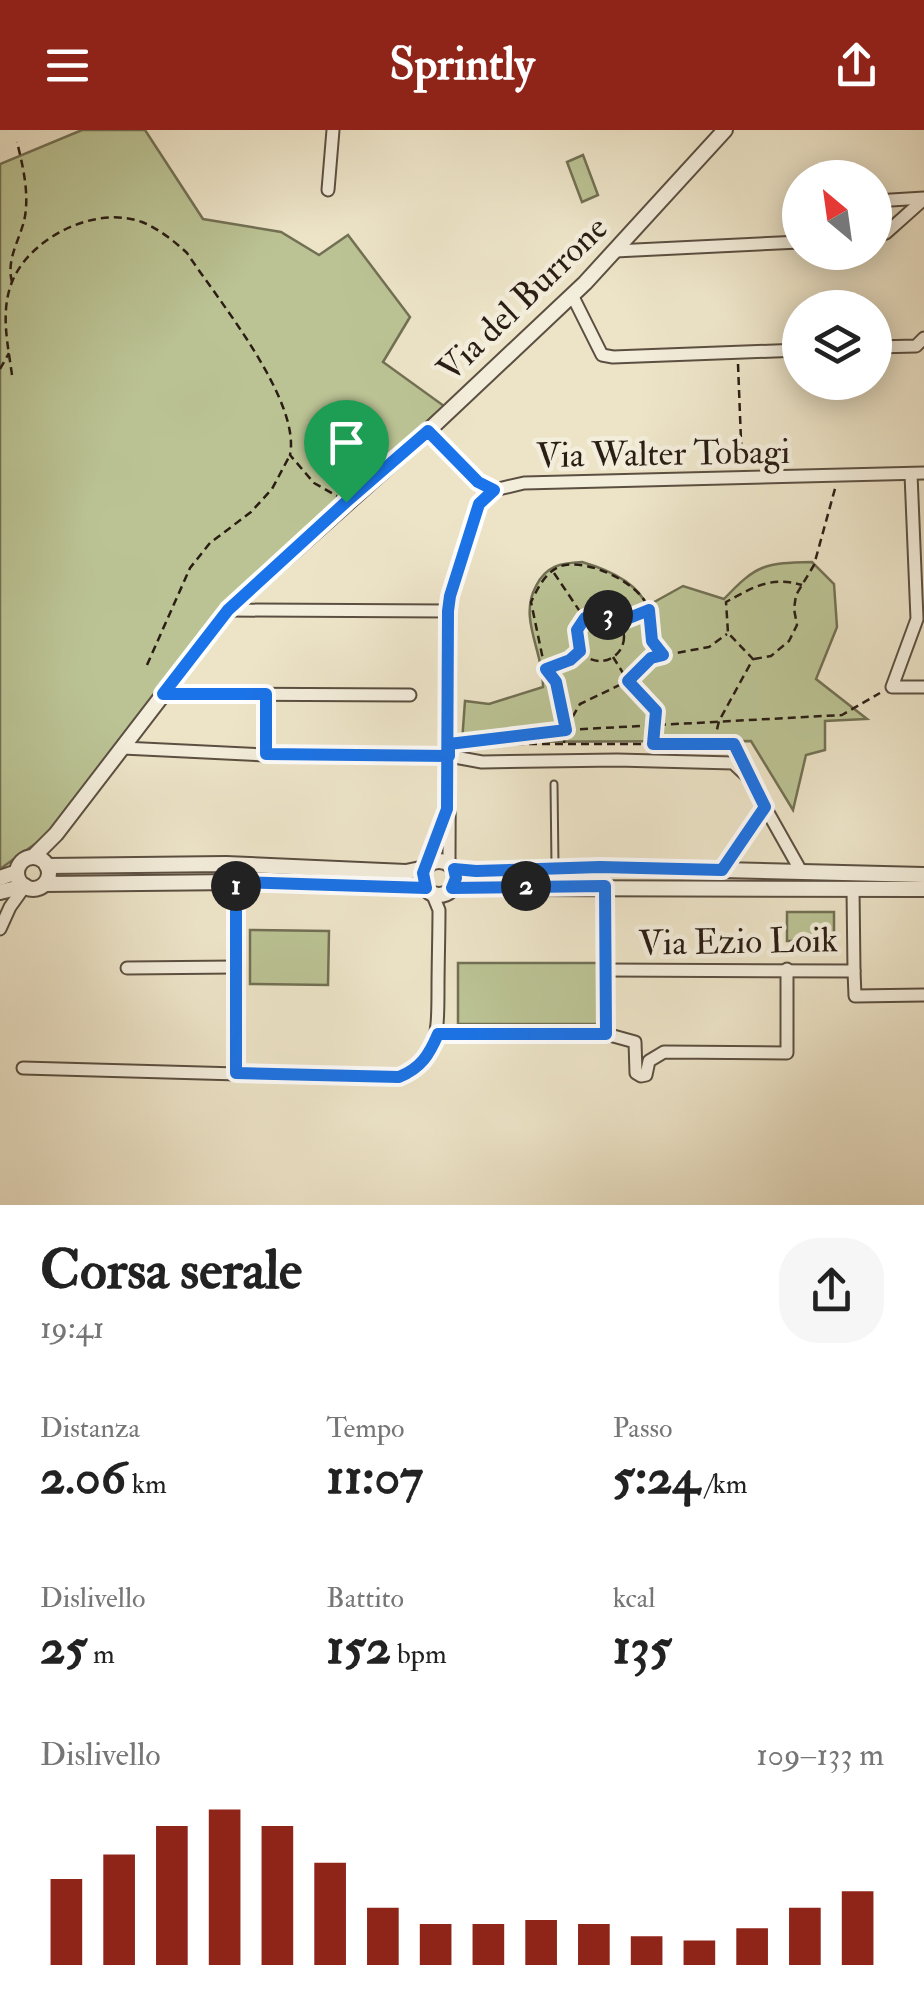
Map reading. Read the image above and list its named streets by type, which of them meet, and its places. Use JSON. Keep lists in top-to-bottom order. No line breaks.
{"streets":{"street":["Via del Burrone","Via Walter Tobagi","Via Ezio Loik"]},"crossings":[["Via del Burrone","Via Walter Tobagi"]],"north":"top left","page":{"header":"Sprintly","pins":["3","1","2"],"heading":["Corsa serale","19:41"],"stats":[["Distanza","2.06 km"],["Tempo","11:07"],["Passo","5:24 /km"],["Dislivello","25 m"],["Battito","152 bpm"],["kcal","135"]],"chart":["Dislivello","109–133 m"]}}
